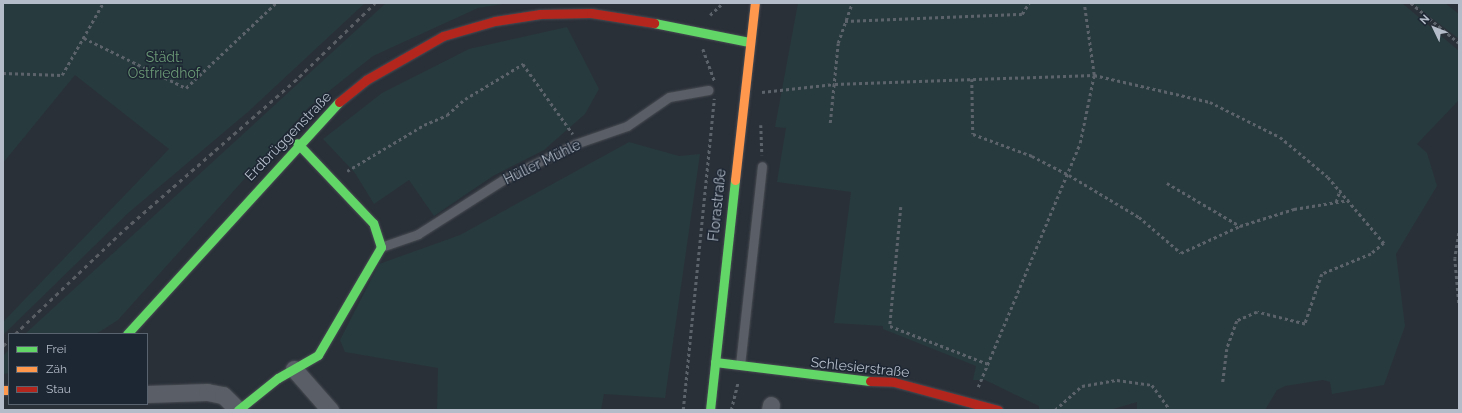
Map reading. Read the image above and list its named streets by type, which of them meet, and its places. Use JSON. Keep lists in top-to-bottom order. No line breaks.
{"streets":{"street":["Erdbrüggenstraße","Florastraße","Schlesierstraße"],"lane":["Hüller Mühle"]},"crossings":[["Erdbrüggenstraße","Florastraße"],["Florastraße","Schlesierstraße"]],"parks":["Städt. Ostfriedhof"],"legend":["Frei","Zäh","Stau"],"north":"top left"}
